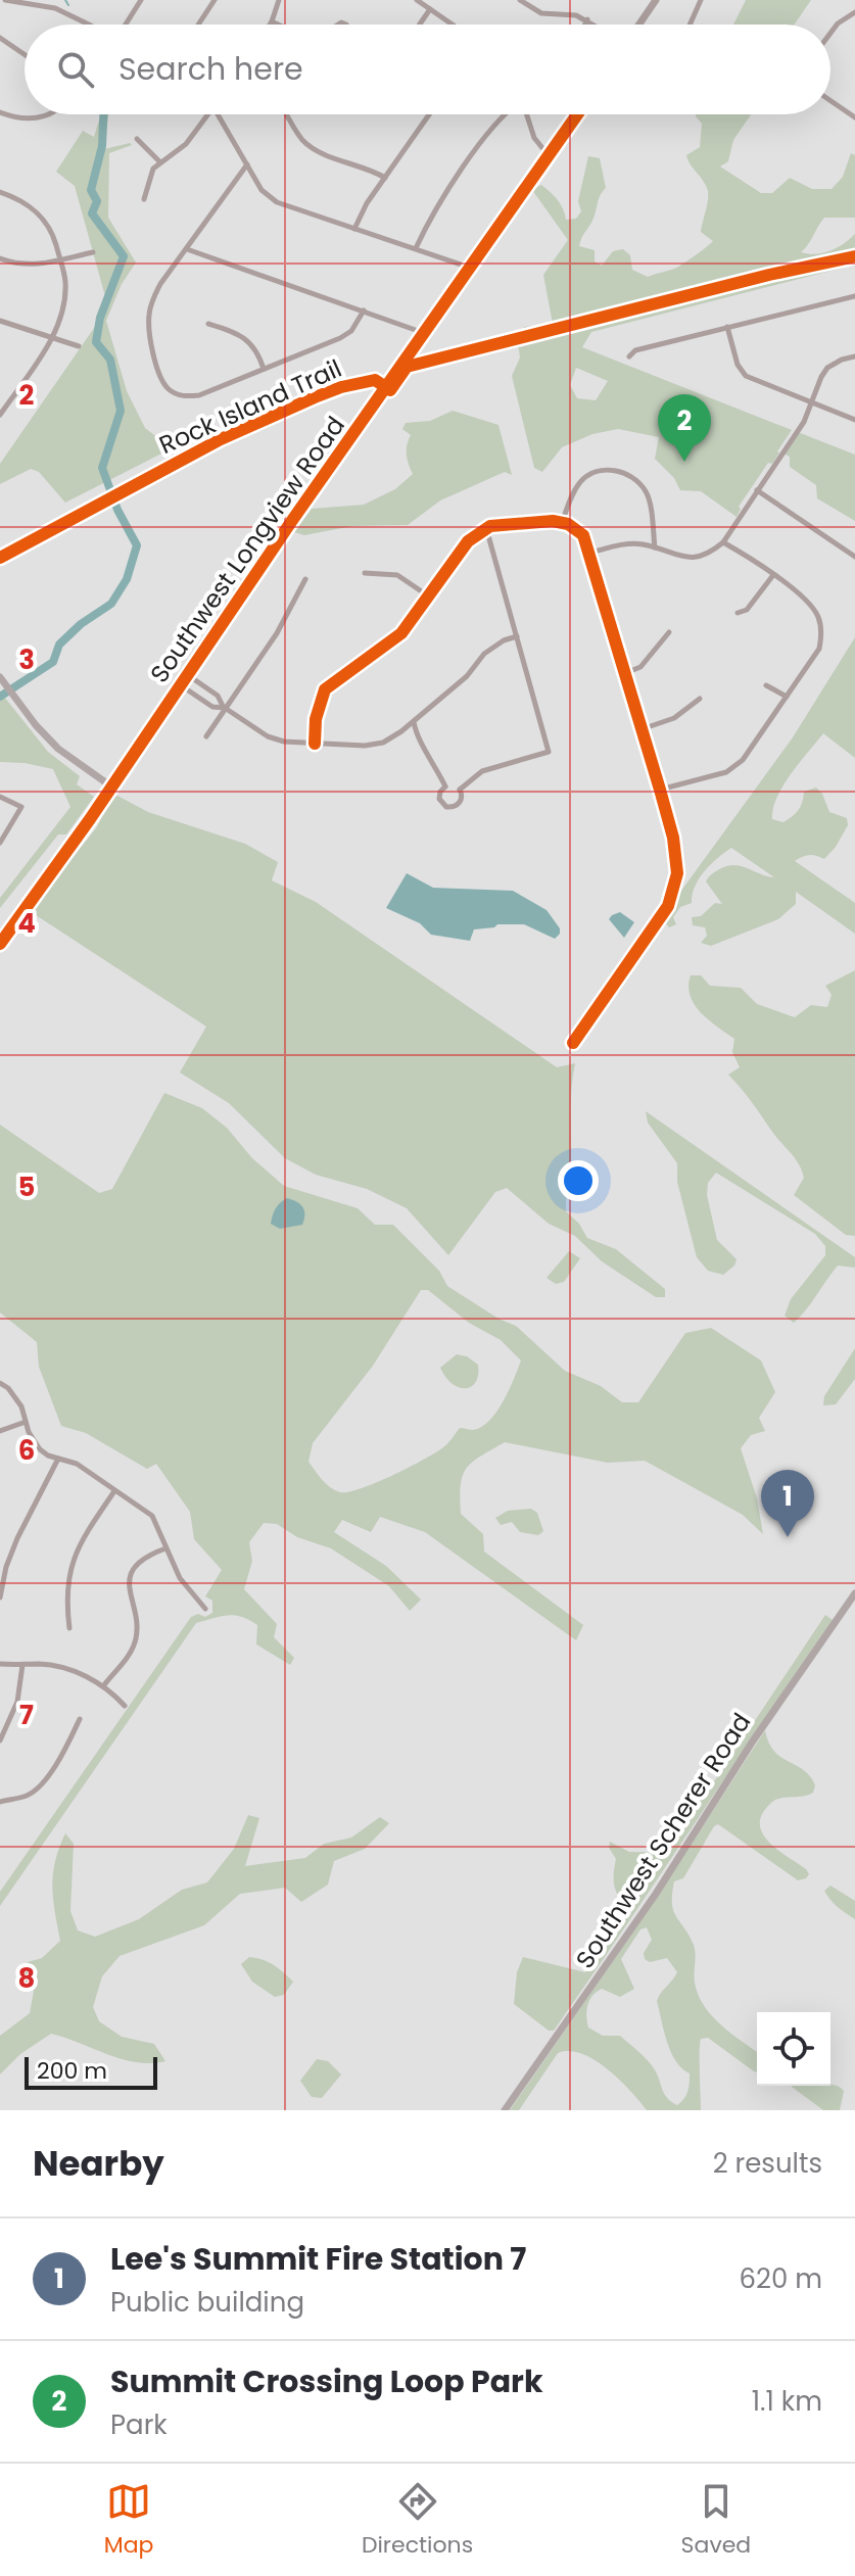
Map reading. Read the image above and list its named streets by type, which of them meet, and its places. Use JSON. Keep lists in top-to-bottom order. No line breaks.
{"streets":{"main road":["Southwest Scherer Road"],"street":["Southwest Longview Road"],"cycle path":["Rock Island Trail"]},"scale_bar":"200 m","page":{"search":"Search here","pins":["2","1"],"scale":"200 m","heading":["Nearby","2 results"],"list":[{"mark":"1","name":"Lee's Summit Fire Station 7","note":"Public building","value":"620 m"},{"mark":"2","name":"Summit Crossing Loop Park","note":"Park","value":"1.1 km"}],"nav":["Map","Directions","Saved"]},"grid":{"rows":["2","3","4","5","6","7","8"]}}
